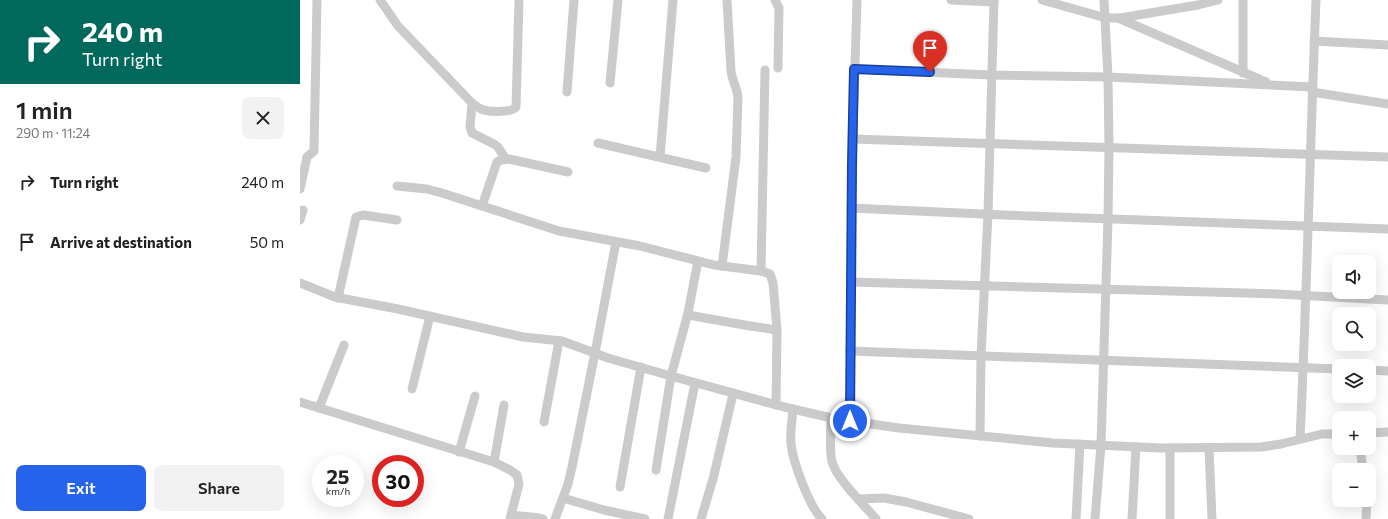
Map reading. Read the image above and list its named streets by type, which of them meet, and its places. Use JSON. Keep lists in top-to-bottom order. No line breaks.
{"page":{"turn":["240 m","Turn right"],"heading":["1 min","290 m · 11:24"],"list":[{"name":"Turn right","value":"240 m"},{"name":"Arrive at destination","value":"50 m"}],"map_buttons":["+","−"],"speed":"25 km/h","limit":"30","buttons":["Exit","Share"]}}
